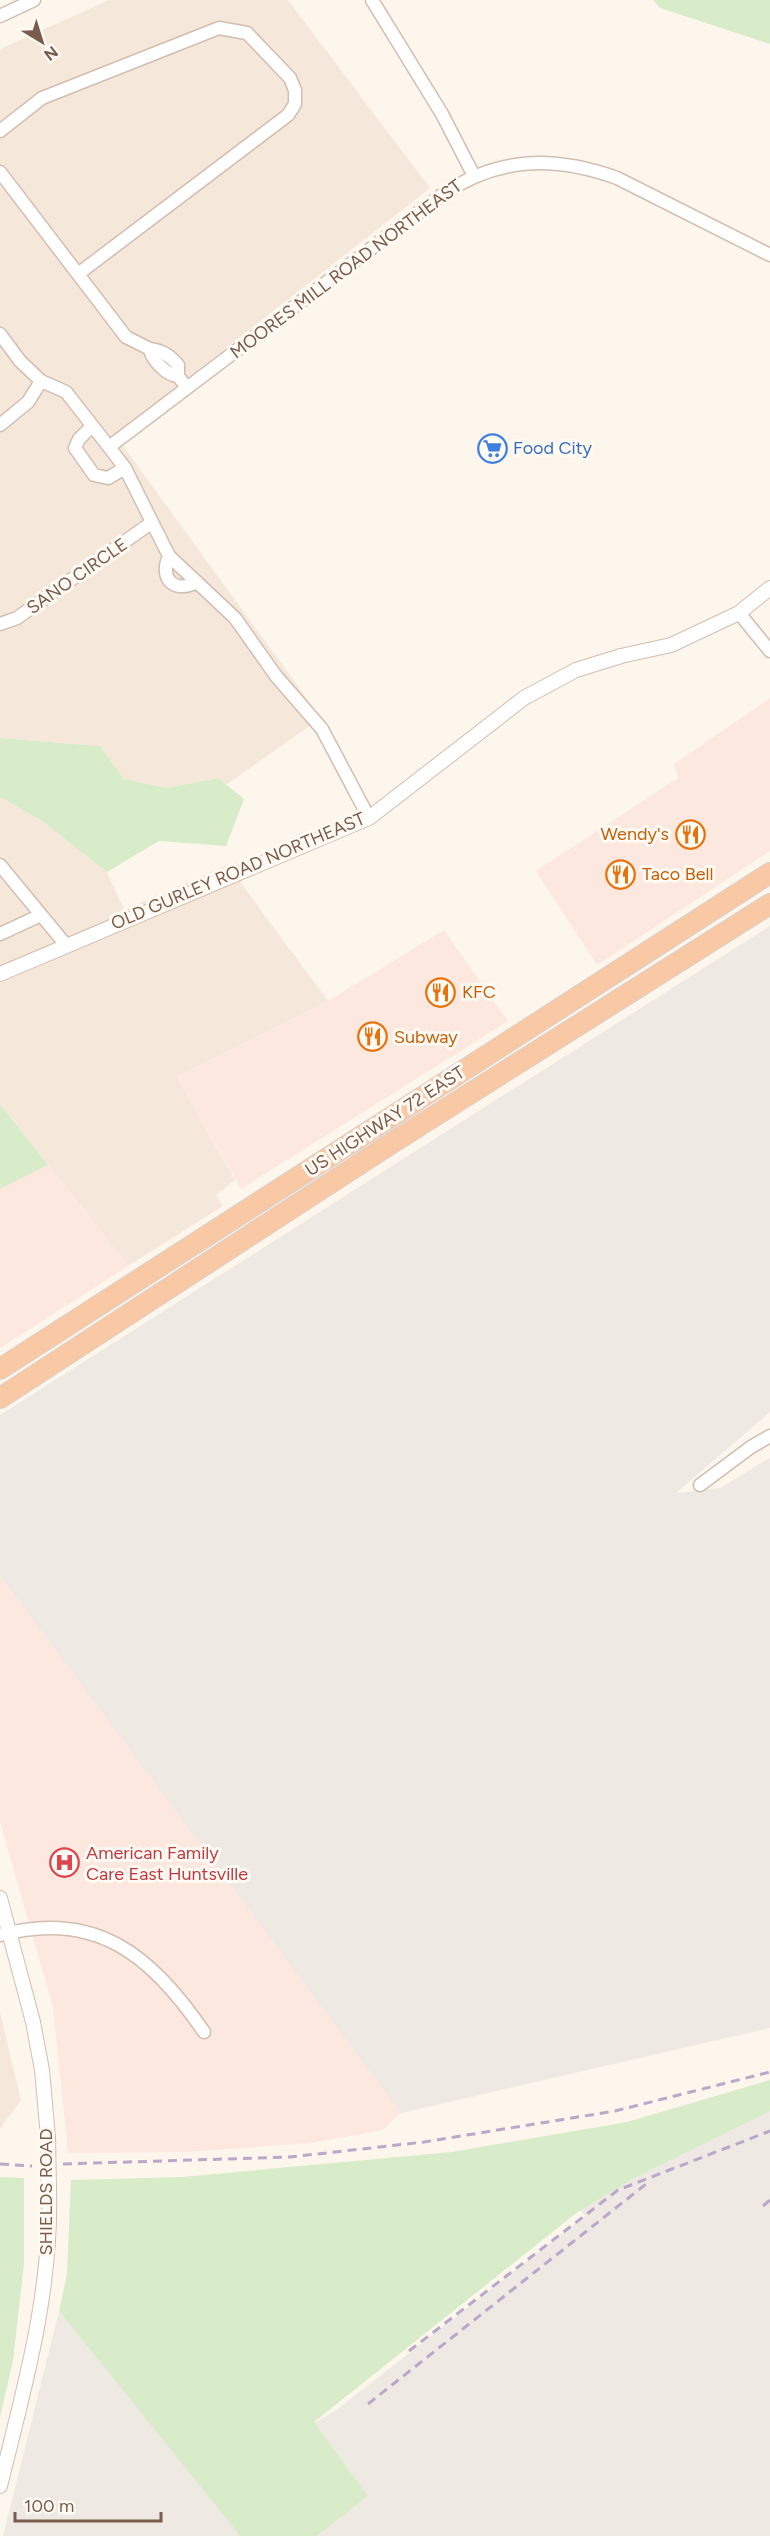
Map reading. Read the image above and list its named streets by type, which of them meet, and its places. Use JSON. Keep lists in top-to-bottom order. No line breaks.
{"streets":{"highway":["US HIGHWAY 72 EAST"],"street":["MOORES MILL ROAD NORTHEAST","SANO CIRCLE","OLD GURLEY ROAD NORTHEAST","SHIELDS ROAD"]},"places":{"supermarket":["Food City"],"restaurant":["Wendy's","Taco Bell","KFC","Subway"],"hospital":["American Family Care East Huntsville"]},"scale_bar":"100 m","north":"bottom right"}
